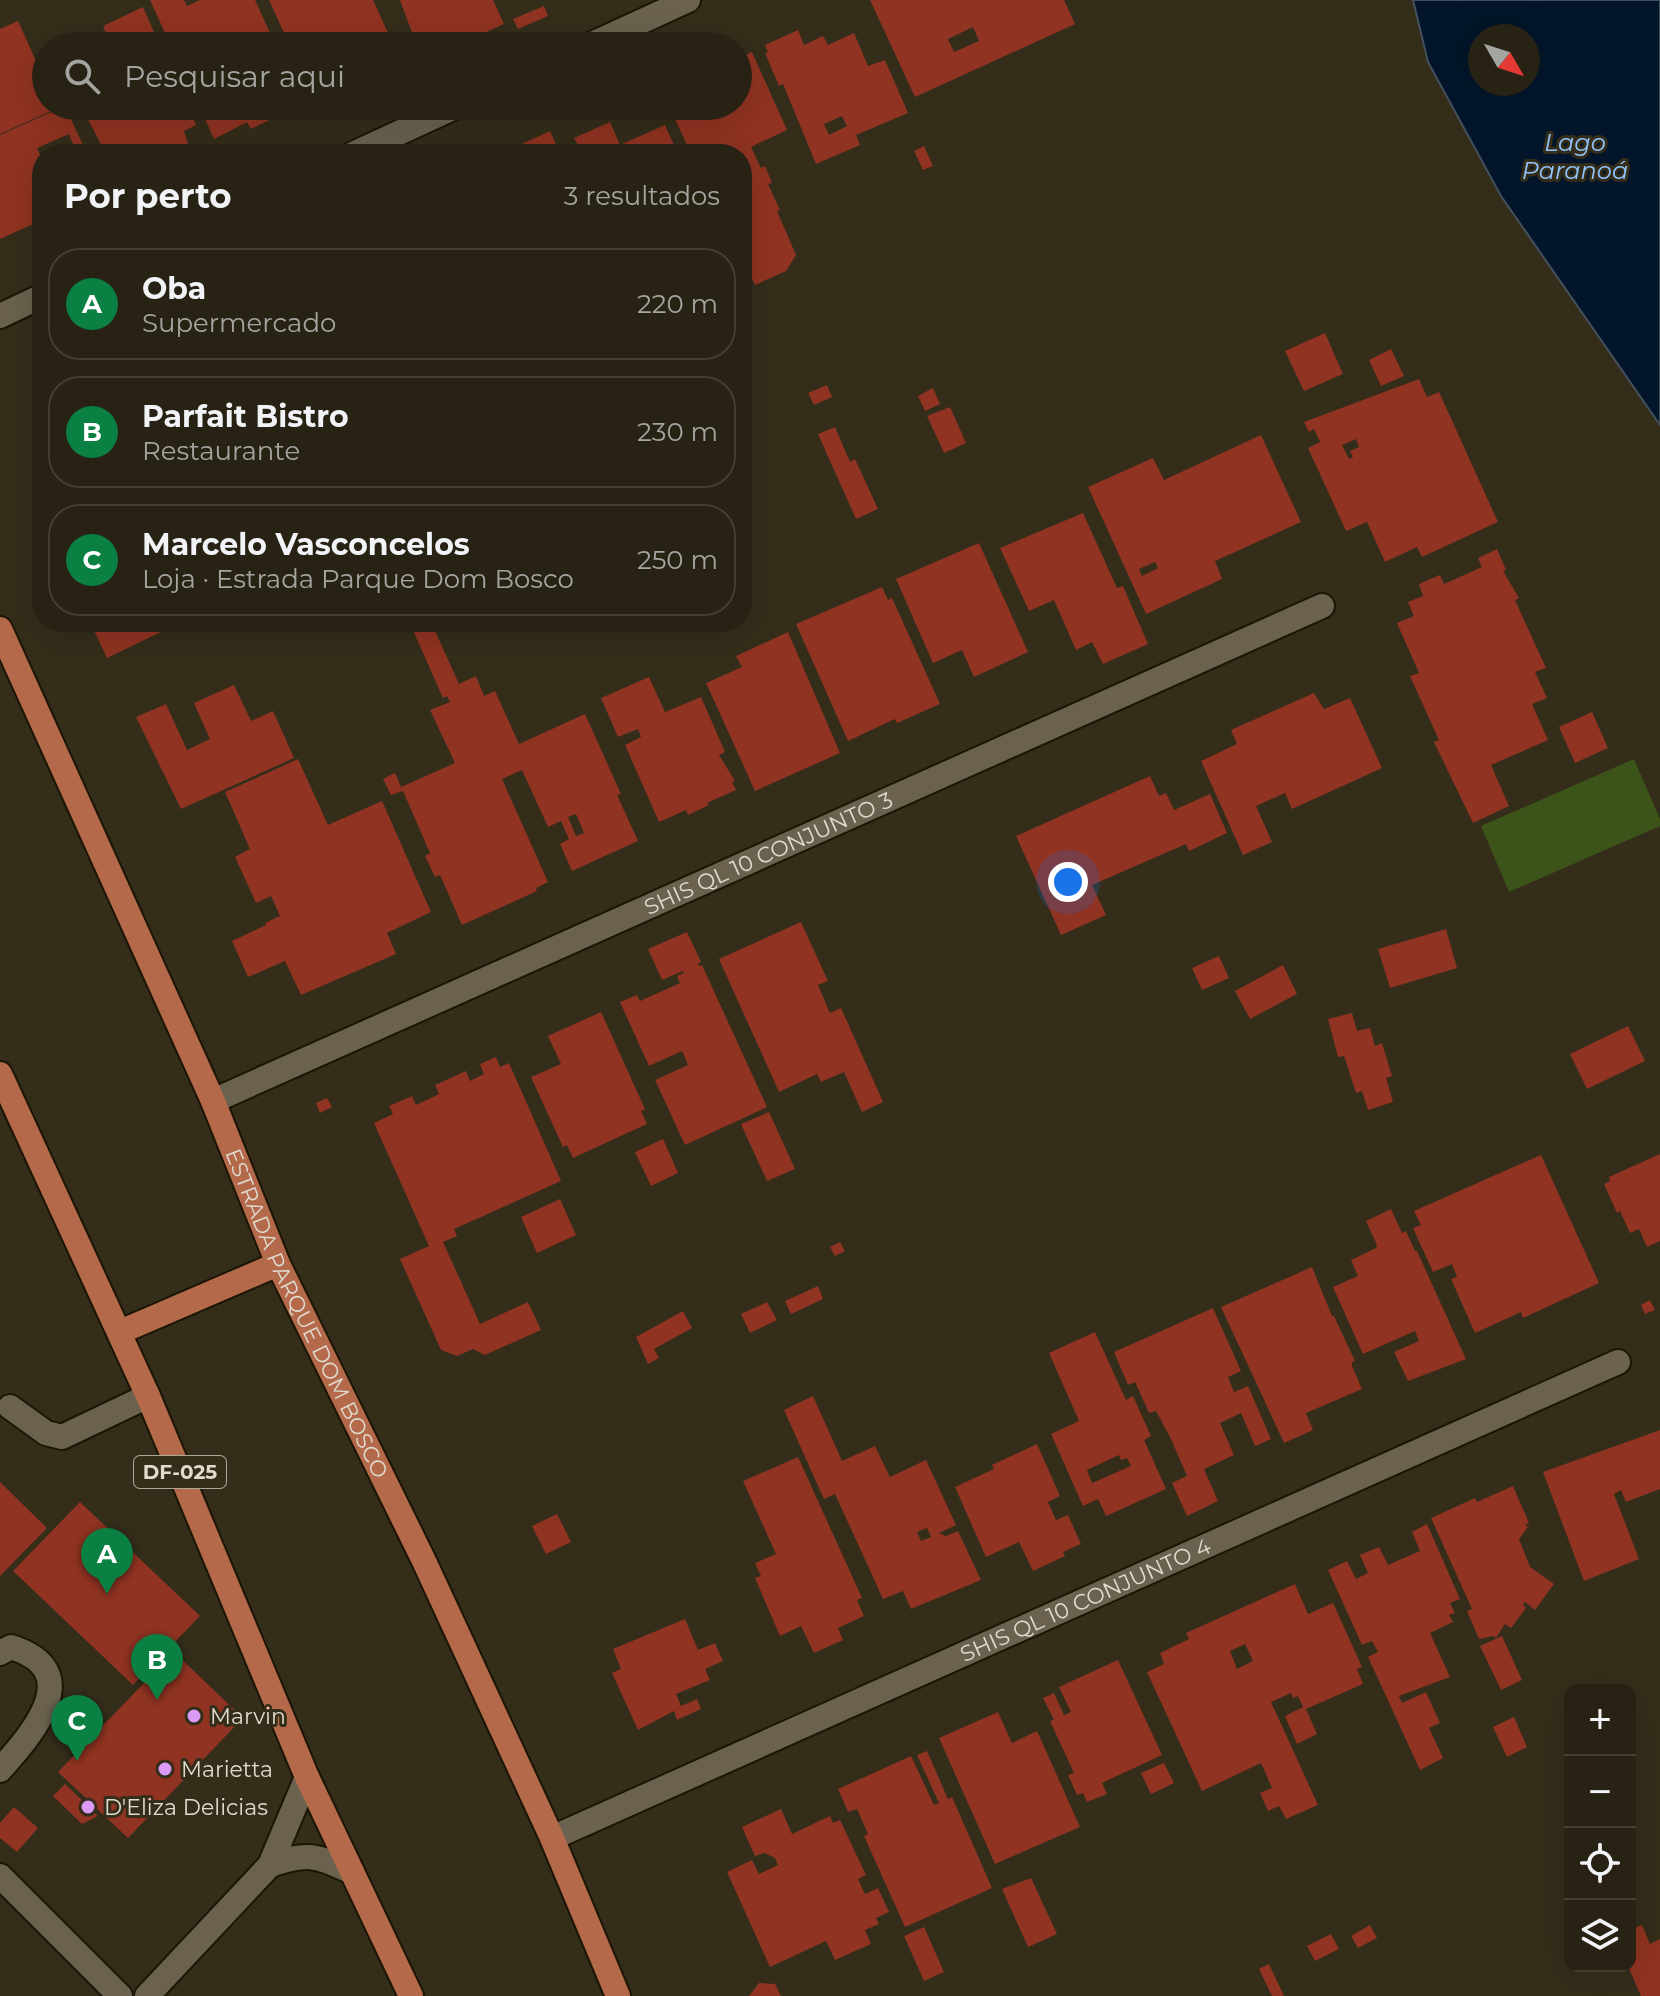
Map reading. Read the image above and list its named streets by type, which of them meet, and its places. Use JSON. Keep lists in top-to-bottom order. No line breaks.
{"streets":{"main road":["ESTRADA PARQUE DOM BOSCO","DF-025"],"street":["SHIS QL 10 CONJUNTO 3","SHIS QL 10 CONJUNTO 4"]},"crossings":[["SHIS QL 10 CONJUNTO 3","ESTRADA PARQUE DOM BOSCO"],["ESTRADA PARQUE DOM BOSCO","SHIS QL 10 CONJUNTO 4"]],"water":["Lago Paranoá"],"places":["Marvin","Marietta","D'Eliza Delicias"],"north":"bottom right","page":{"search":"Pesquisar aqui","heading":["Por perto","3 resultados"],"list":[{"mark":"A","name":"Oba","note":"Supermercado","value":"220 m"},{"mark":"B","name":"Parfait Bistro","note":"Restaurante","value":"230 m"},{"mark":"C","name":"Marcelo Vasconcelos","note":"Loja · Estrada Parque Dom Bosco","value":"250 m"}],"pins":["A","B","C"],"map_buttons":["+","−"]}}
